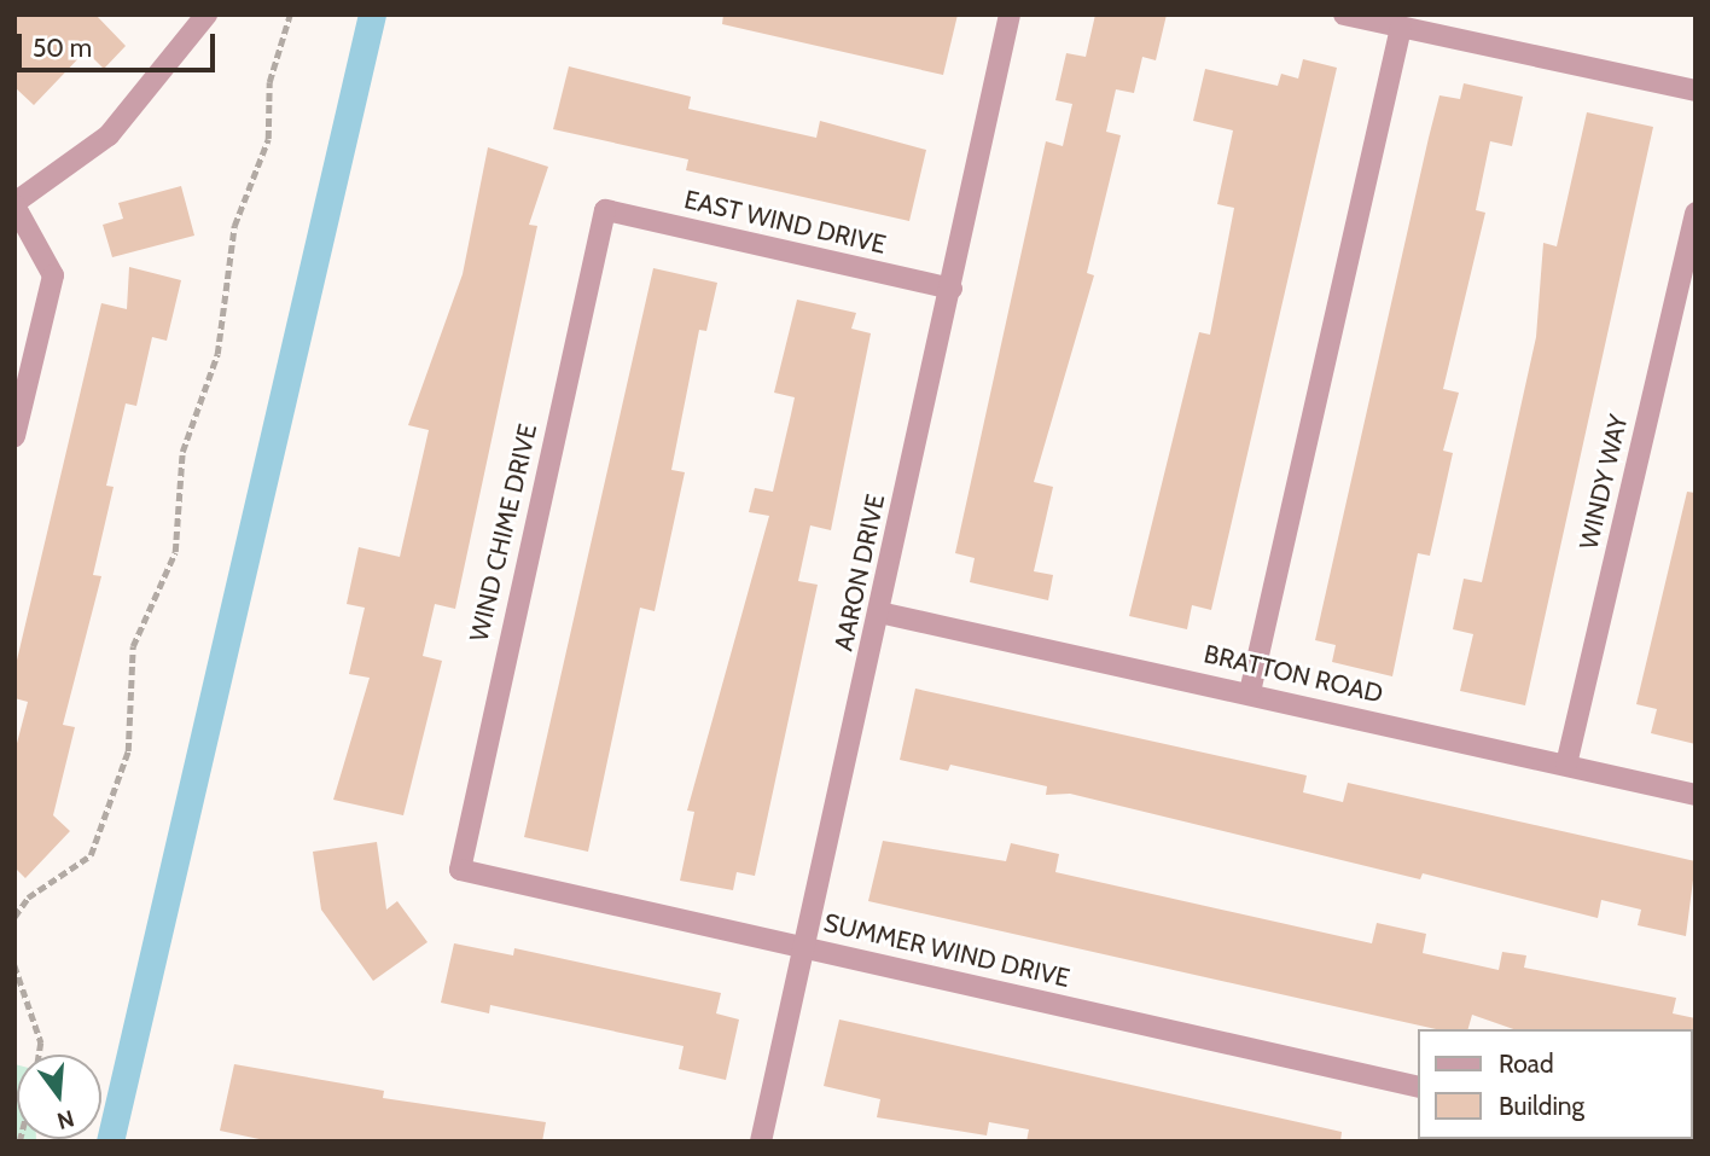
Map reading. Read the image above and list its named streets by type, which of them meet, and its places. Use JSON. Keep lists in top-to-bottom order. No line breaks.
{"streets":{"street":["EAST WIND DRIVE","WINDY WAY","WIND CHIME DRIVE","AARON DRIVE","BRATTON ROAD","SUMMER WIND DRIVE"]},"crossings":[["EAST WIND DRIVE","WIND CHIME DRIVE"],["EAST WIND DRIVE","AARON DRIVE"],["WINDY WAY","BRATTON ROAD"],["WIND CHIME DRIVE","SUMMER WIND DRIVE"],["AARON DRIVE","BRATTON ROAD"],["AARON DRIVE","SUMMER WIND DRIVE"]],"legend":["Road","Building"],"scale_bar":"50 m","north":"bottom"}
